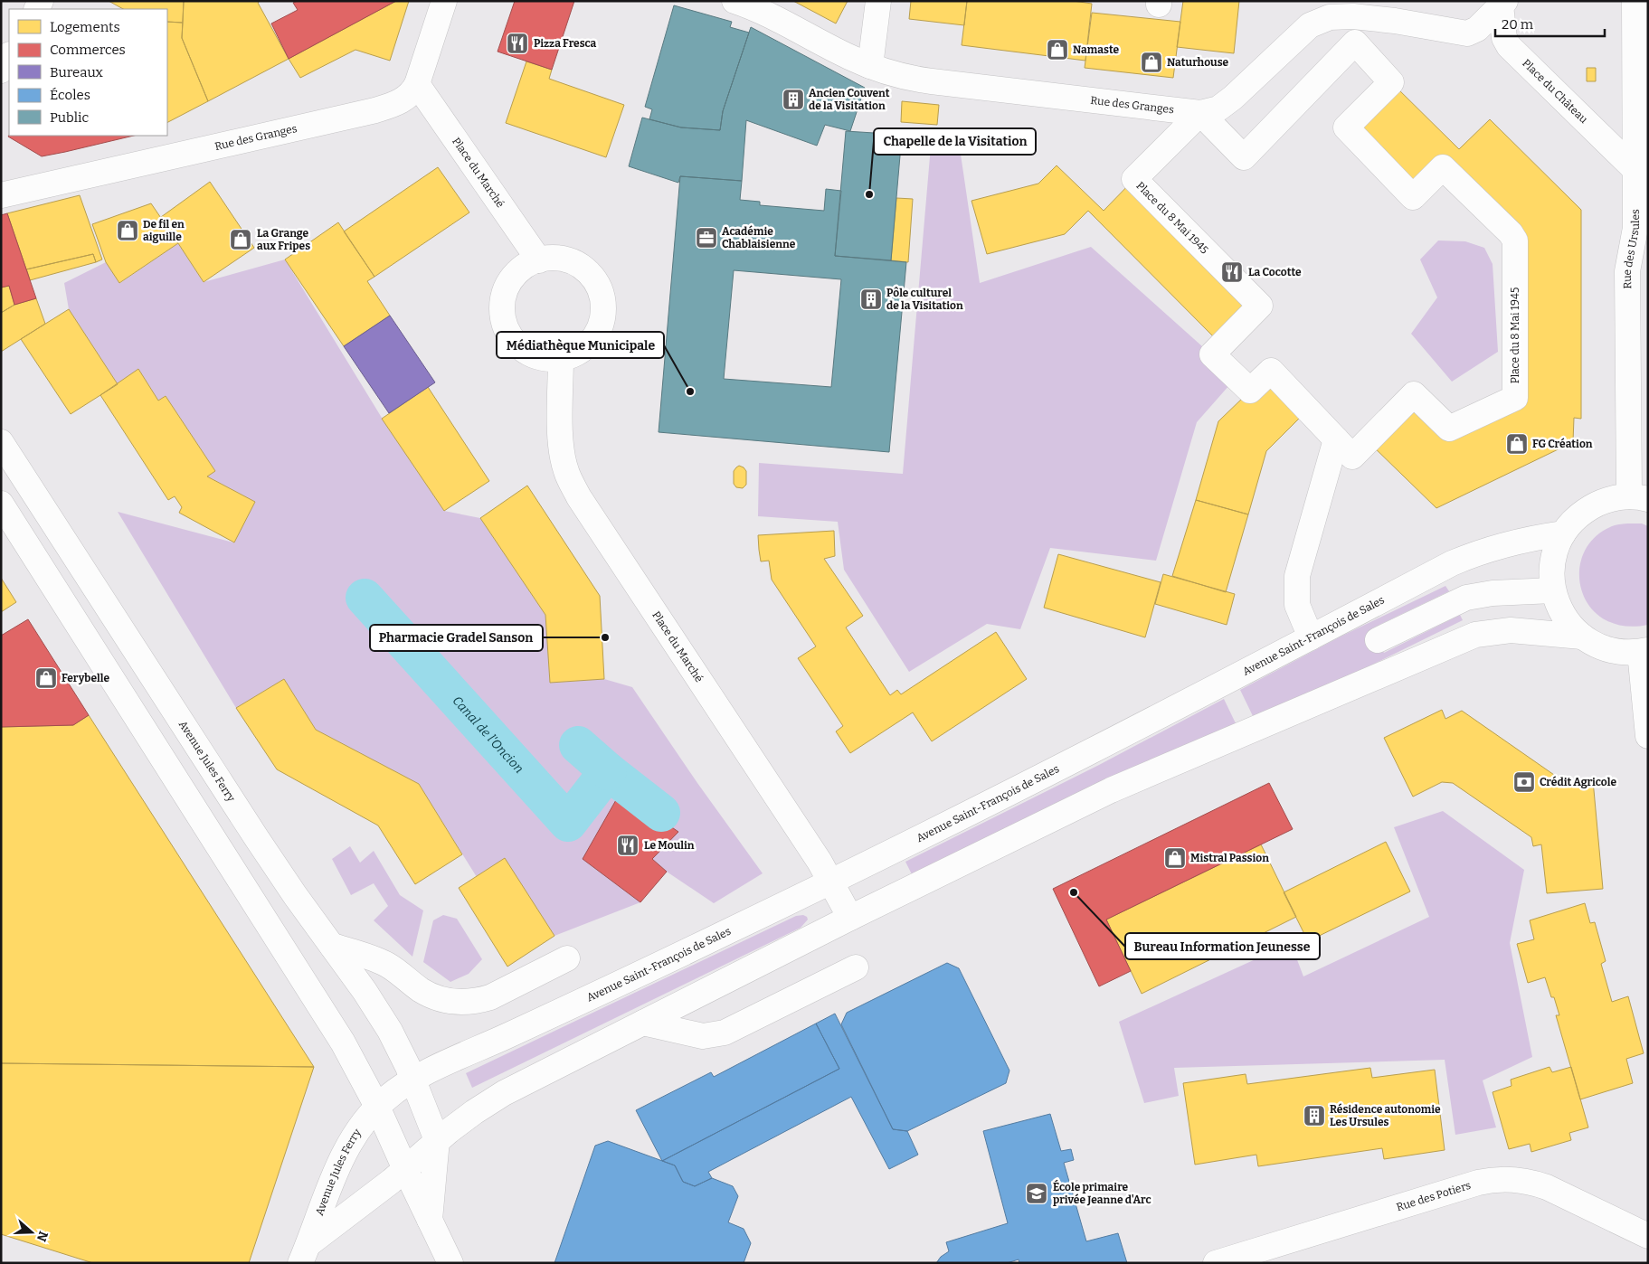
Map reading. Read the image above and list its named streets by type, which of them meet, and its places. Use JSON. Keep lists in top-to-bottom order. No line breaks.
{"streets":{"street":["Place du Château","Rue des Granges","Place du Marché","Place du 8 Mai 1945","Rue des Ursules","Avenue Saint-François de Sales","Avenue Jules Ferry","Rue des Potiers"]},"crossings":[["Place du Château","Rue des Granges"],["Place du Château","Rue des Ursules"],["Rue des Granges","Place du Marché"],["Rue des Granges","Place du 8 Mai 1945"],["Place du Marché","Avenue Saint-François de Sales"],["Avenue Saint-François de Sales","Avenue Jules Ferry"]],"water":["Canal de l'Oncion"],"places":{"restaurant":["Pizza Fresca","La Cocotte","Le Moulin"],"shop":["Namaste","Naturhouse","De fil en aiguille","La Grange aux Fripes","FG Création","Ferybelle","Mistral Passion"],"building":["Ancien Couvent de la Visitation","Pôle culturel de la Visitation","Résidence autonomie Les Ursules"],"other":["Chapelle de la Visitation","Médiathèque Municipale","Pharmacie Gradel Sanson","Bureau Information Jeunesse"],"office":["Académie Chablaisienne"],"bank":["Crédit Agricole"],"school or university":["École primaire privée Jeanne d'Arc"]},"legend":["Logements","Commerces","Bureaux","Écoles","Public"],"scale_bar":"20 m","north":"right"}
